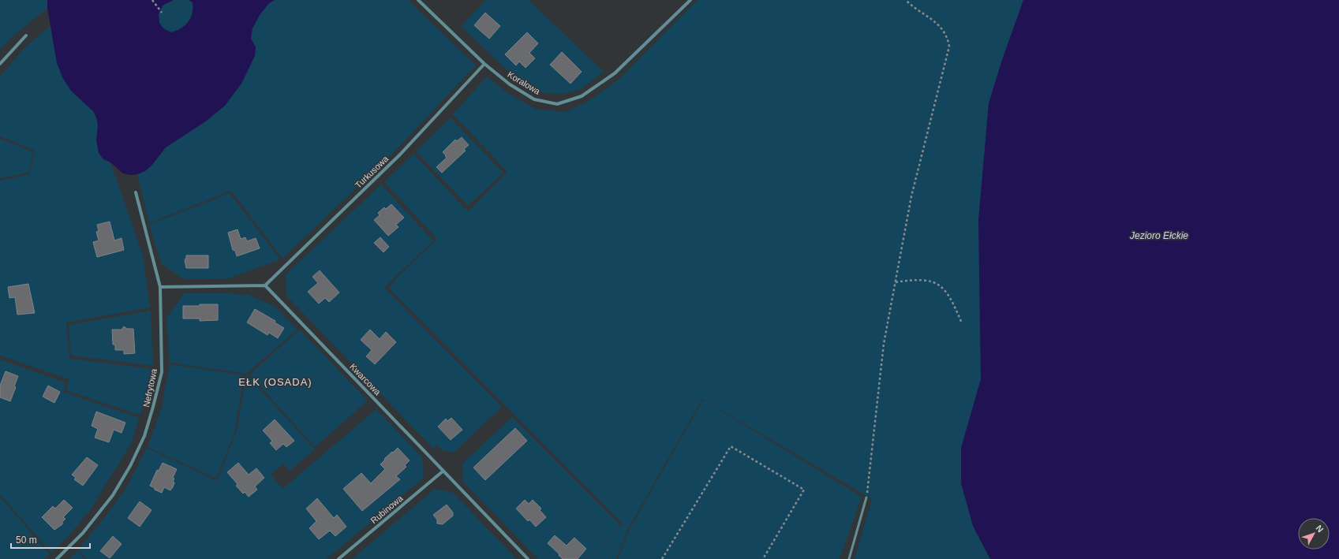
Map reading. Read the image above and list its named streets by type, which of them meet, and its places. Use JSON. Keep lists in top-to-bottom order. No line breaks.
{"streets":{"street":["Koralowa","Turkusowa","Kwarcowa","Nefrytowa","Rubinowa"]},"crossings":[["Koralowa","Turkusowa"],["Turkusowa","Kwarcowa"],["Kwarcowa","Rubinowa"]],"districts":["EŁK (OSADA)"],"water":["Jezioro Ełckie"],"scale_bar":"50 m","north":"top right"}
